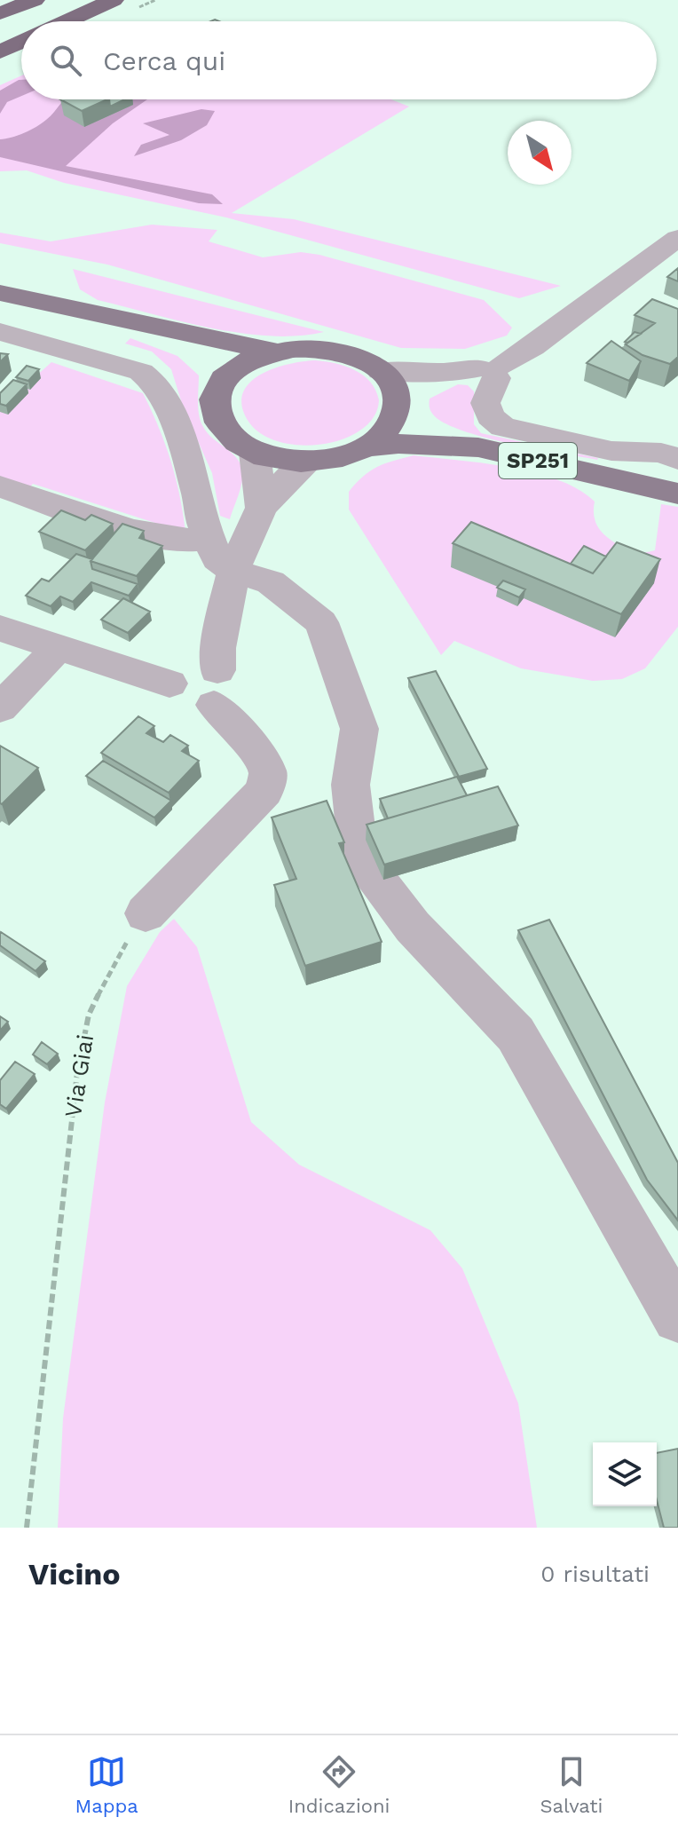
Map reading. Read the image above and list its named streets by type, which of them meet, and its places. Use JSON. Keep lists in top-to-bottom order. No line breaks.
{"streets":{"main road":["SP251"],"path":["Via Giai"]},"north":"bottom right","page":{"search":"Cerca qui","heading":["Vicino","0 risultati"],"nav":["Mappa","Indicazioni","Salvati"]}}
